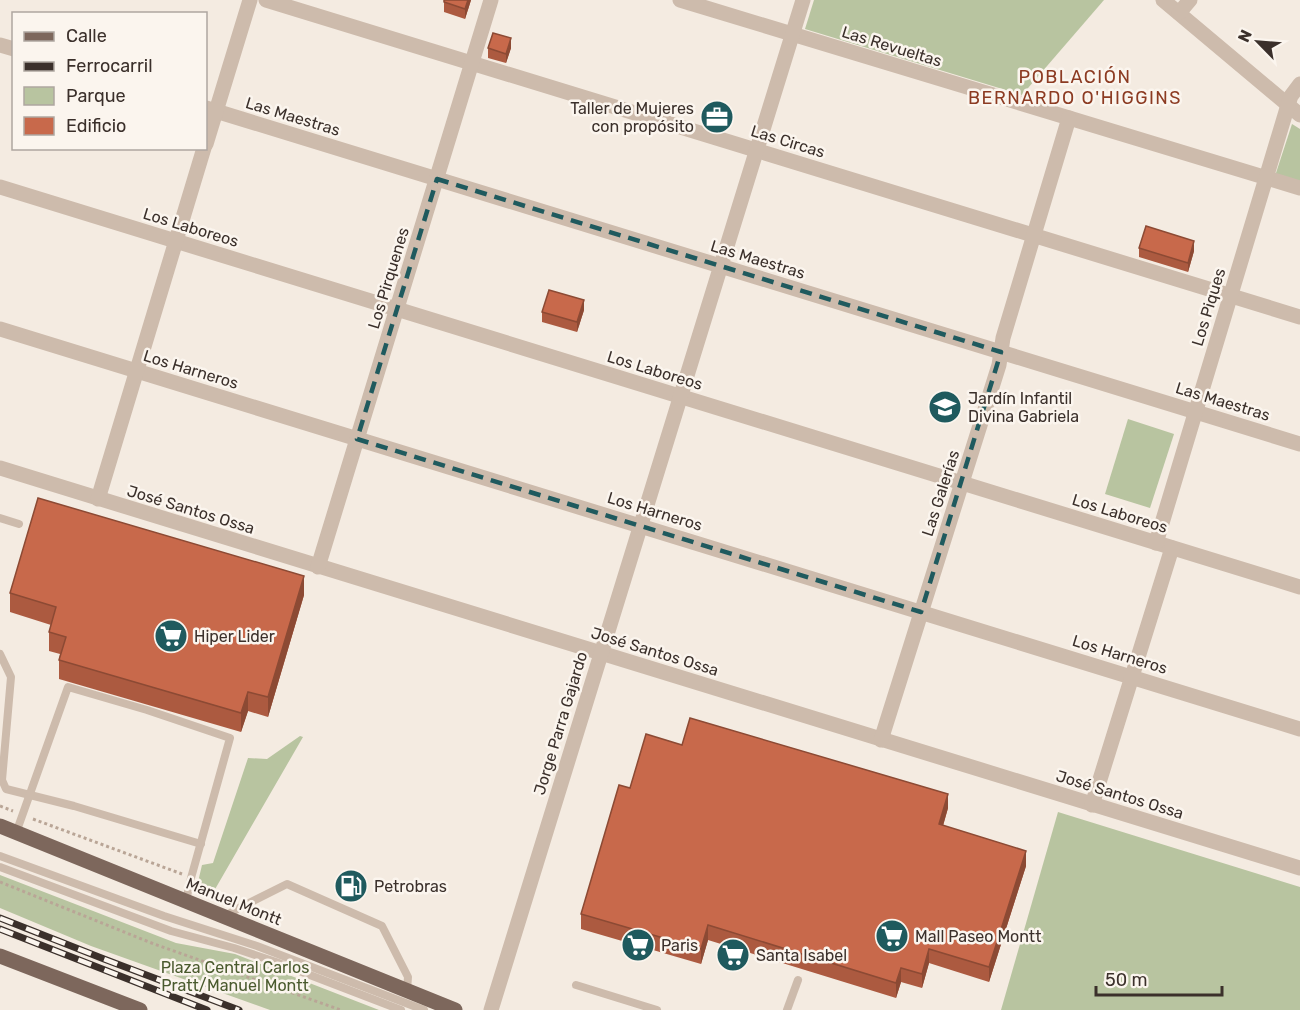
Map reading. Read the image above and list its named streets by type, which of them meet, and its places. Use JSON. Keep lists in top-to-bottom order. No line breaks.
{"streets":{"main road":["Manuel Montt"],"street":["Las Revueltas","Las Maestras","Las Circas","Los Laboreos","Los Pirquenes","Los Piques","Los Harneros","Las Galerías","José Santos Ossa","Jorge Parra Gajardo"]},"crossings":[["Las Revueltas","Los Piques"],["Las Revueltas","Las Galerías"],["Las Revueltas","Jorge Parra Gajardo"],["Las Maestras","Los Pirquenes"],["Las Maestras","Los Piques"],["Las Maestras","Las Galerías"],["Las Maestras","Jorge Parra Gajardo"],["Las Circas","Los Pirquenes"],["Las Circas","Los Piques"],["Las Circas","Las Galerías"],["Las Circas","Jorge Parra Gajardo"],["Los Laboreos","Los Pirquenes"],["Los Laboreos","Los Piques"],["Los Laboreos","Las Galerías"],["Los Laboreos","Jorge Parra Gajardo"],["Los Pirquenes","Los Harneros"],["Los Pirquenes","José Santos Ossa"],["Los Harneros","Las Galerías"],["Los Harneros","Jorge Parra Gajardo"],["Las Galerías","José Santos Ossa"],["José Santos Ossa","Jorge Parra Gajardo"]],"districts":["POBLACIÓN BERNARDO O'HIGGINS"],"parks":["Plaza Central Carlos Pratt/Manuel Montt"],"places":{"office":["Taller de Mujeres con propósito"],"school or university":["Jardín Infantil Divina Gabriela"],"supermarket":["Hiper Lider","Mall Paseo Montt","Paris","Santa Isabel"],"fuel station":["Petrobras"]},"legend":["Calle","Ferrocarril","Parque","Edificio"],"scale_bar":"50 m","north":"top left"}
